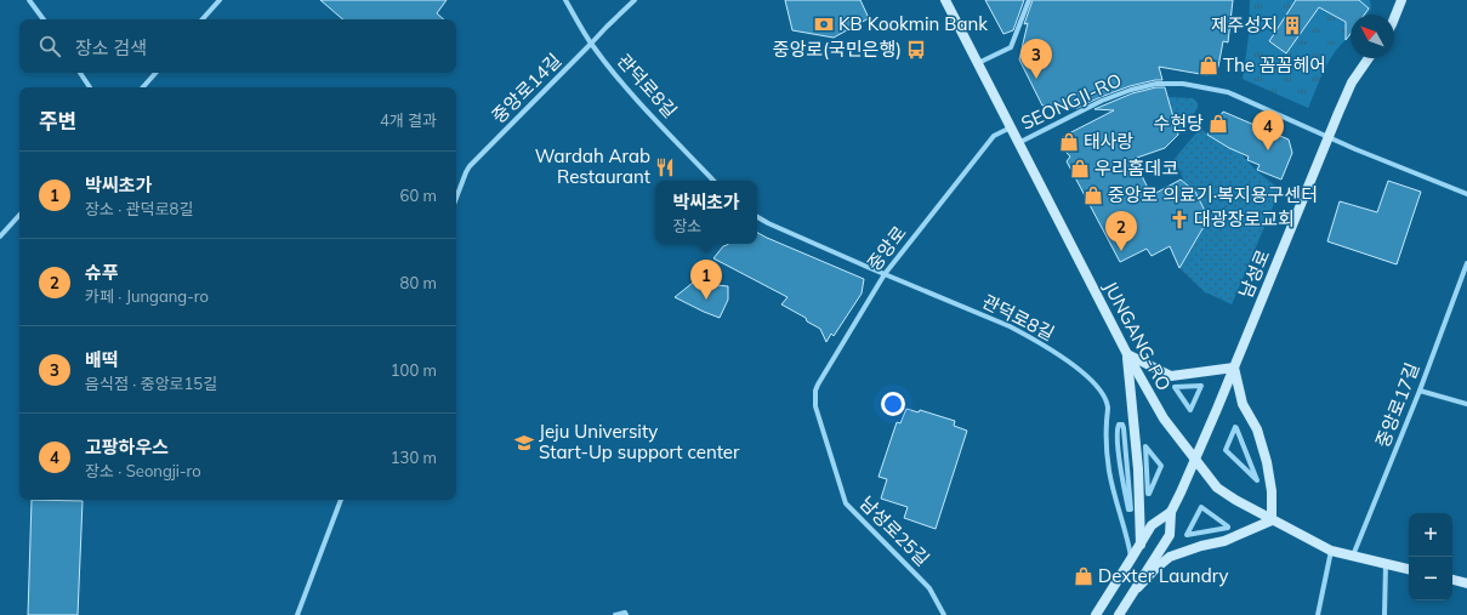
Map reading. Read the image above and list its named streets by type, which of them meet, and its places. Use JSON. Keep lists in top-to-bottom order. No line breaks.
{"streets":{"street":["관덕로8길","중앙로14길","SEONGJI-RO","중앙로","남성로","JUNGANG-RO","중앙로17길","남성로25길"]},"crossings":[["관덕로8길","중앙로14길"],["관덕로8길","중앙로"],["관덕로8길","남성로"],["SEONGJI-RO","남성로"],["SEONGJI-RO","JUNGANG-RO"],["중앙로","JUNGANG-RO"],["중앙로","남성로25길"],["남성로","JUNGANG-RO"],["JUNGANG-RO","중앙로17길"]],"places":{"bank":["KB Kookmin Bank"],"building":["제주성지"],"bus stop":["중앙로(국민은행)"],"shop":["The 꼼꼼헤어","수현당","태사랑","우리홈데코","중앙로 의료기·복지용구센터","Dexter Laundry"],"restaurant":["Wardah Arab Restaurant"],"church":["대광장로교회"],"school or university":["Jeju University Start-Up support center"]},"north":"top left","page":{"search":"장소 검색","pins":["3","4","2","1"],"heading":["주변","4개 결과"],"list":[{"mark":"1","name":"박씨초가","note":"장소 · 관덕로8길","value":"60 m"},{"mark":"2","name":"슈푸","note":"카페 · Jungang-ro","value":"80 m"},{"mark":"3","name":"배떡","note":"음식점 · 중앙로15길","value":"100 m"},{"mark":"4","name":"고팡하우스","note":"장소 · Seongji-ro","value":"130 m"}],"popup":["박씨초가","장소"],"map_buttons":["+","−"]}}
